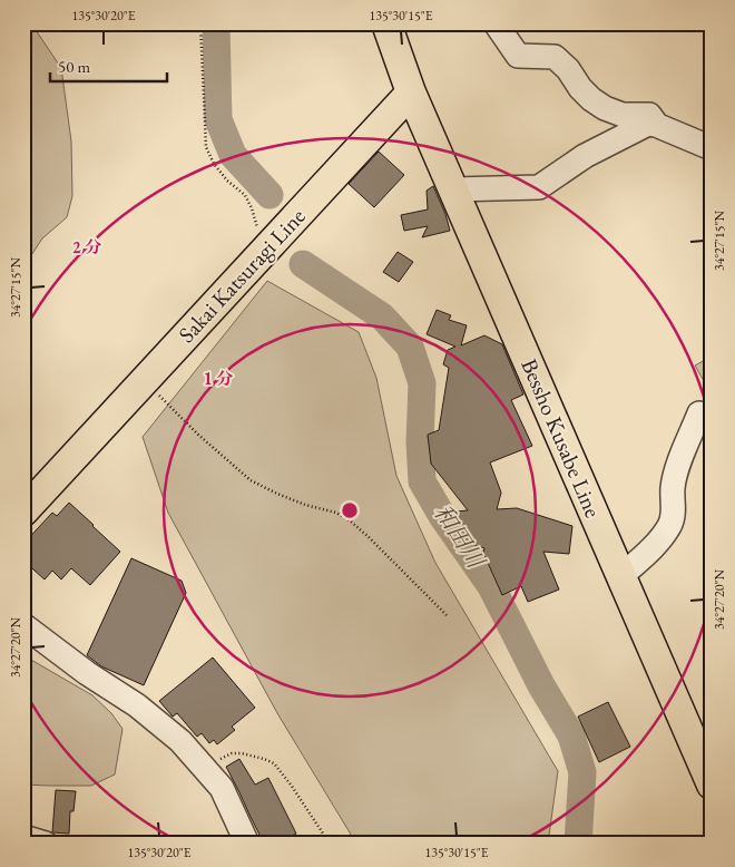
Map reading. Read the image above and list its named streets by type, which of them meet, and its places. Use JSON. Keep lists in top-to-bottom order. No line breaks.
{"streets":{"main road":["Sakai Katsuragi Line","Bessho Kusabe Line"]},"crossings":[["Sakai Katsuragi Line","Bessho Kusabe Line"]],"water":["和田川"],"scale_bar":"50 m","coordinates":["135°30'20\"E","135°30'15\"E","34°27'15\"N","34°27'20\"N"],"rings":["2 分","1 分"]}
